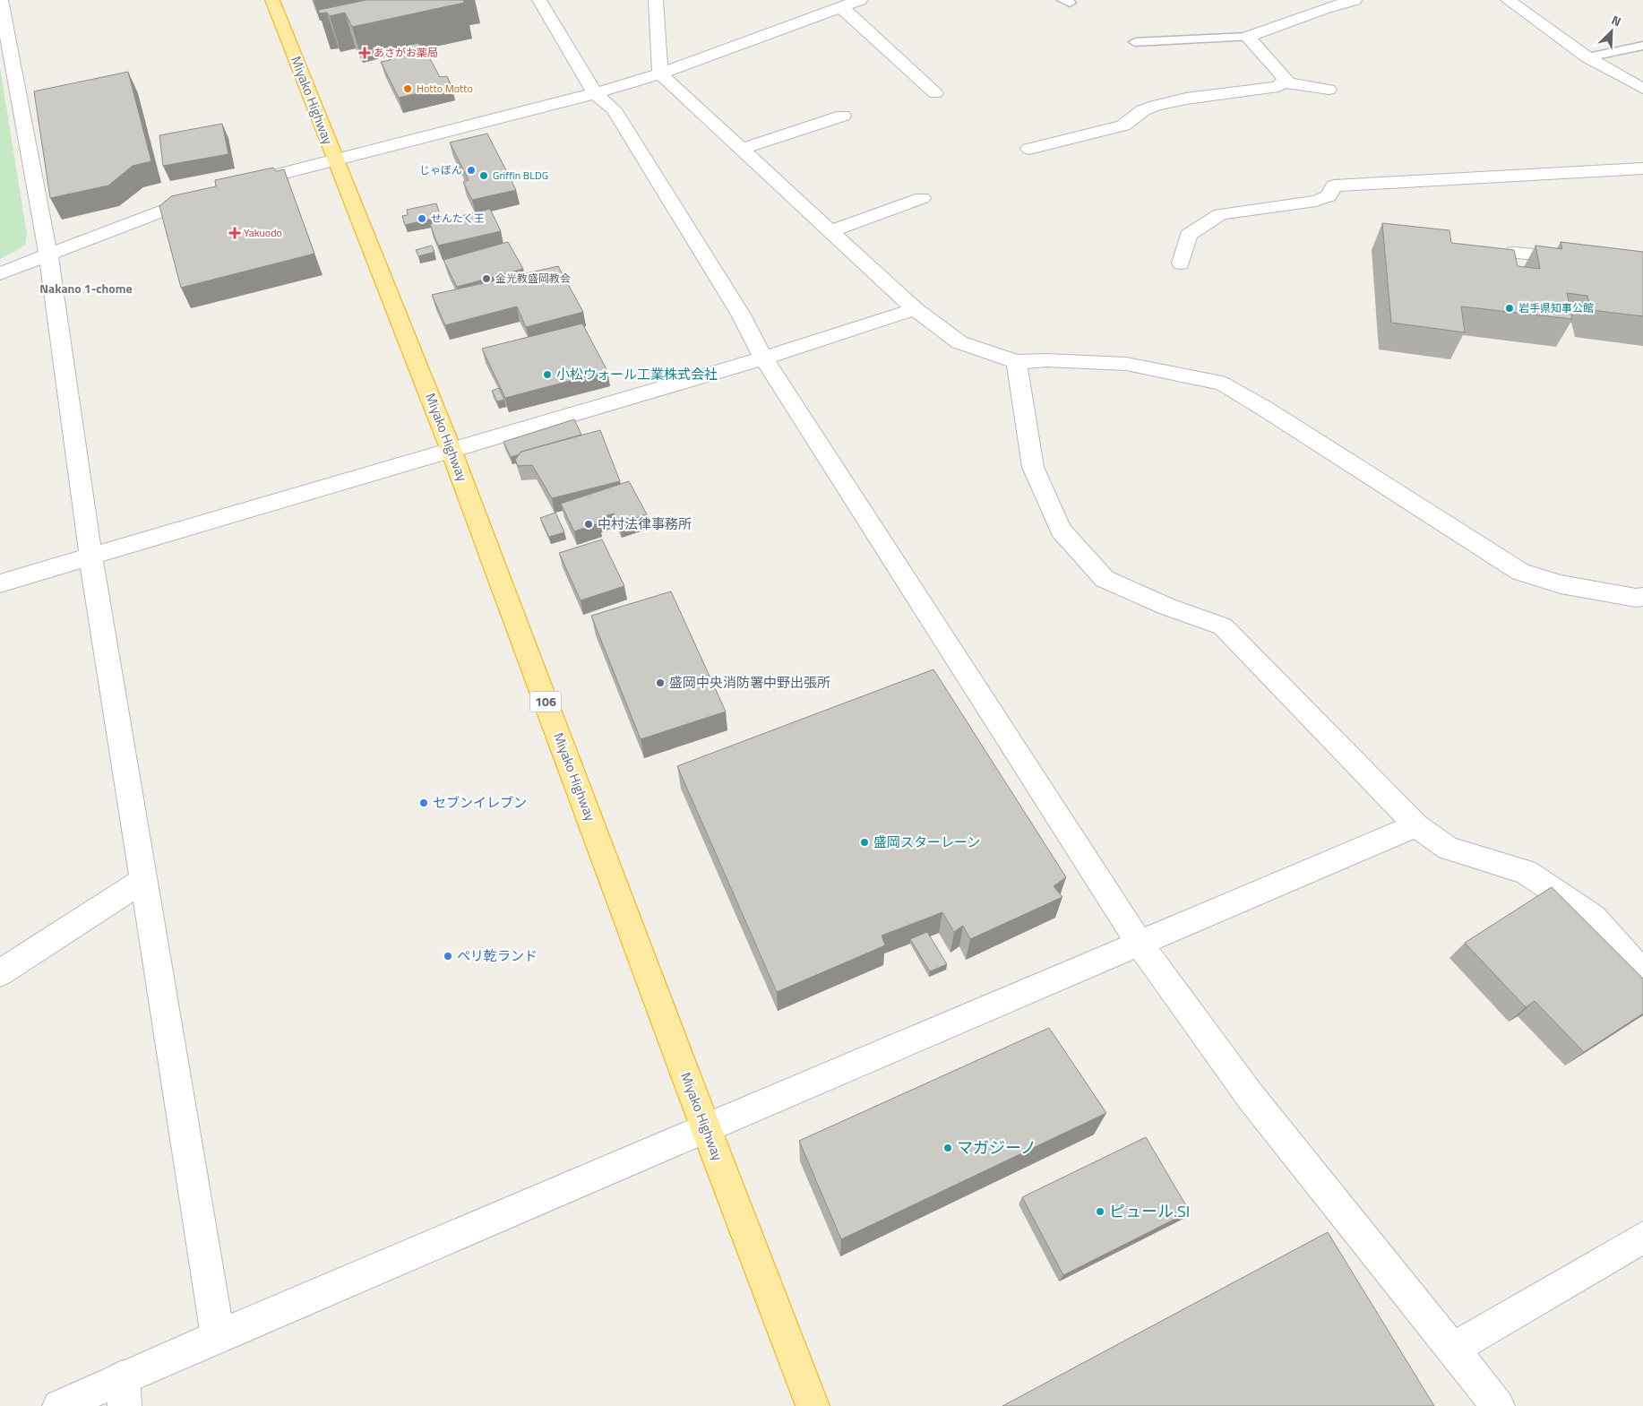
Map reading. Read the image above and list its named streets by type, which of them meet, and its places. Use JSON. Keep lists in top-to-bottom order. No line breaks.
{"streets":{"highway":["Miyako Highway","106"]},"districts":["Nakano 1-chome"],"places":{"health":["あさがお薬局","Yakuodo"],"other":["Hotto Motto","じゃぼん","Griffin BLDG","せんたく王","金光教盛岡教会","岩手県知事公館","小松ウォール工業株式会社","中村法律事務所","盛岡中央消防署中野出張所","セブンイレブン","盛岡スターレーン","ペリ乾ランド","マガジーノ","ピュール.SI"]},"north":"top right"}
